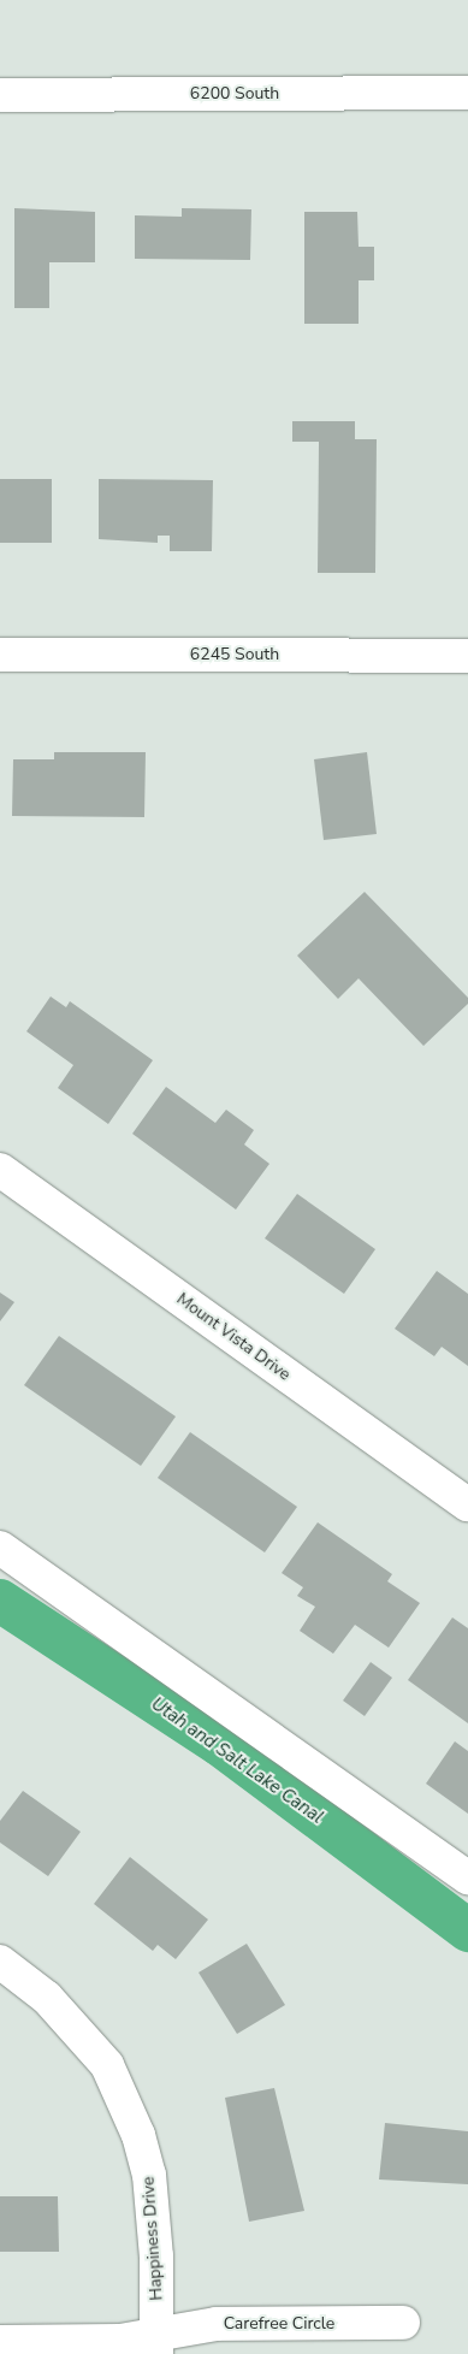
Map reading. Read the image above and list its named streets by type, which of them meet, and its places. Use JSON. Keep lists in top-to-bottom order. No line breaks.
{"streets":{"street":["6200 South","6245 South","Mount Vista Drive","Happiness Drive","Carefree Circle"]},"crossings":[["Happiness Drive","Carefree Circle"]],"water":["Utah and Salt Lake Canal"]}
